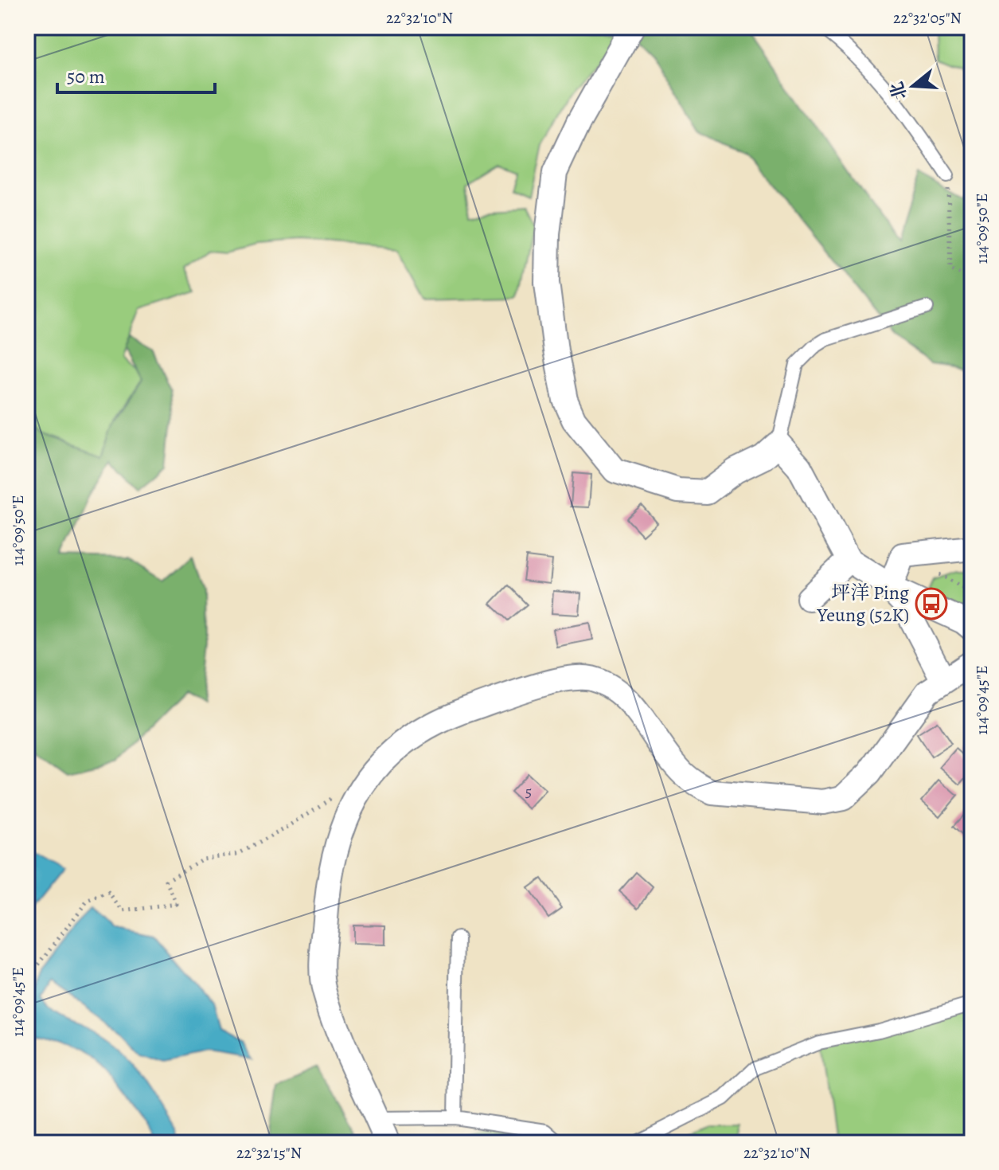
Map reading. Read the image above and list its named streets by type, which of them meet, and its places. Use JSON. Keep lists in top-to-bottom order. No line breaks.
{"places":{"bus stop":["坪洋 Ping Yeung (52K)"]},"house_numbers":["5"],"scale_bar":"50 m","north":"left","coordinates":["22°32'10\"N","22°32'05\"N","114°09'50\"E","114°09'45\"E","22°32'15\"N"]}
